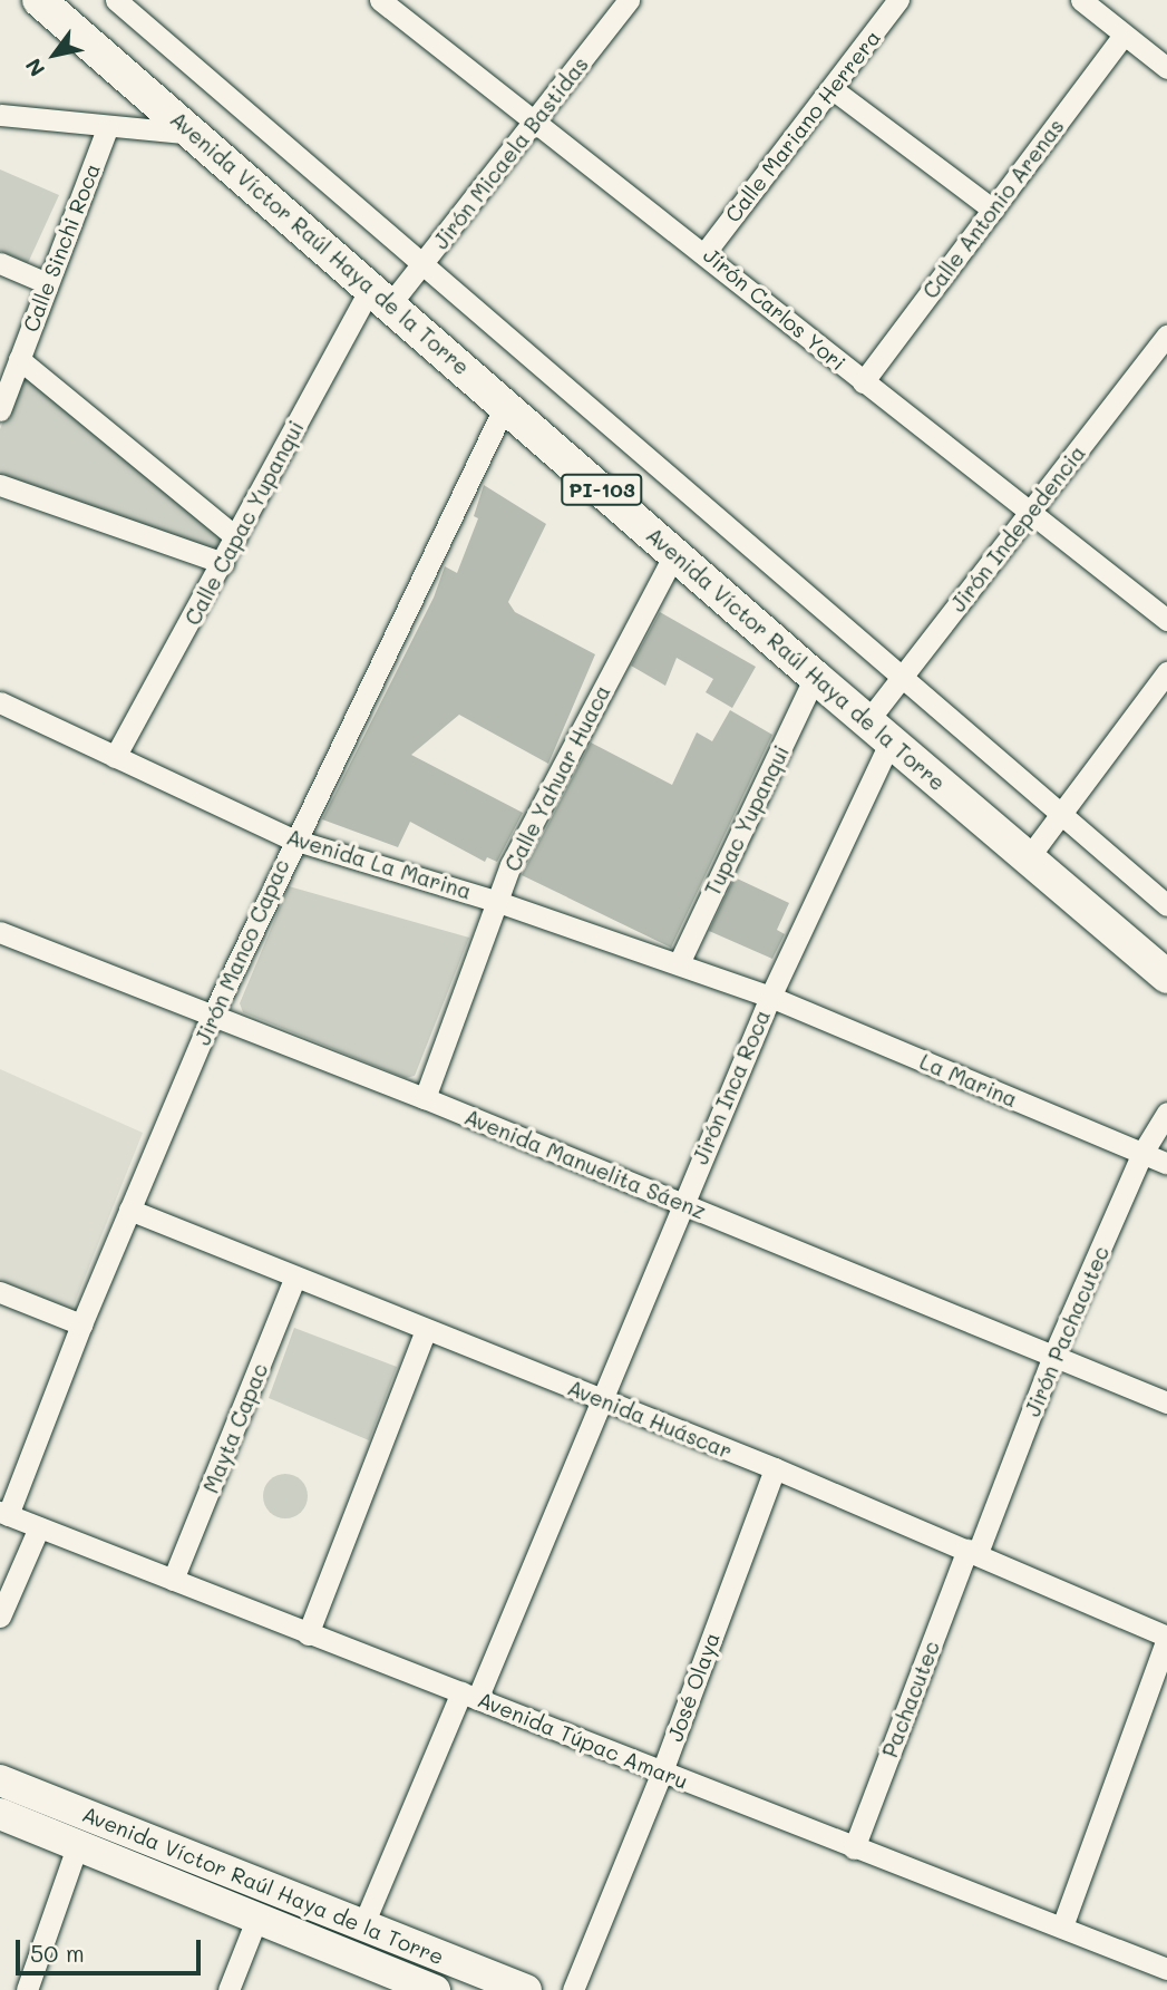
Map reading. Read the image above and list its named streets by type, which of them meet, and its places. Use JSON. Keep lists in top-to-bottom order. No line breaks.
{"streets":{"main road":["Avenida Víctor Raúl Haya de la Torre","PI-103"],"street":["Calle Mariano Herrera","Jirón Micaela Bastidas","Calle Antonio Arenas","Calle Sinchi Roca","Jirón Carlos Yori","Calle Capac Yupanqui","Jirón Indepedencia","Calle Yahuar Huaca","Tupac Yupanqui","Avenida La Marina","Jirón Manco Capac","La Marina","Jirón Inca Roca","Avenida Manuelita Sáenz","Jirón Pachacutec","Avenida Huáscar","Mayta Capac","José Olaya","Pachacutec","Avenida Túpac Amaru"]},"crossings":[["Calle Mariano Herrera","Jirón Carlos Yori"],["Jirón Micaela Bastidas","Avenida Víctor Raúl Haya de la Torre"],["Jirón Micaela Bastidas","Jirón Carlos Yori"],["Jirón Micaela Bastidas","Calle Capac Yupanqui"],["Calle Antonio Arenas","Jirón Carlos Yori"],["Avenida Víctor Raúl Haya de la Torre","Calle Capac Yupanqui"],["Avenida Víctor Raúl Haya de la Torre","Jirón Indepedencia"],["Avenida Víctor Raúl Haya de la Torre","Calle Yahuar Huaca"],["Avenida Víctor Raúl Haya de la Torre","Tupac Yupanqui"],["Avenida Víctor Raúl Haya de la Torre","Jirón Manco Capac"],["Avenida Víctor Raúl Haya de la Torre","Jirón Inca Roca"],["Jirón Carlos Yori","Jirón Indepedencia"],["Calle Capac Yupanqui","Avenida La Marina"],["Jirón Indepedencia","Jirón Inca Roca"],["Calle Yahuar Huaca","Avenida La Marina"],["Calle Yahuar Huaca","Avenida Manuelita Sáenz"],["Tupac Yupanqui","Avenida La Marina"],["Avenida La Marina","Jirón Manco Capac"],["Avenida La Marina","La Marina"],["Avenida La Marina","Jirón Inca Roca"],["Jirón Manco Capac","Avenida Manuelita Sáenz"],["Jirón Manco Capac","Avenida Huáscar"],["Jirón Manco Capac","Avenida Túpac Amaru"],["La Marina","Jirón Inca Roca"],["La Marina","Jirón Pachacutec"],["Jirón Inca Roca","Avenida Manuelita Sáenz"],["Jirón Inca Roca","Avenida Huáscar"],["Jirón Inca Roca","Avenida Túpac Amaru"],["Avenida Manuelita Sáenz","Jirón Pachacutec"],["Jirón Pachacutec","Avenida Huáscar"],["Jirón Pachacutec","Pachacutec"],["Avenida Huáscar","Mayta Capac"],["Avenida Huáscar","José Olaya"],["Avenida Huáscar","Pachacutec"],["Mayta Capac","Avenida Túpac Amaru"],["José Olaya","Avenida Túpac Amaru"],["Pachacutec","Avenida Túpac Amaru"]],"scale_bar":"50 m","north":"bottom left"}
